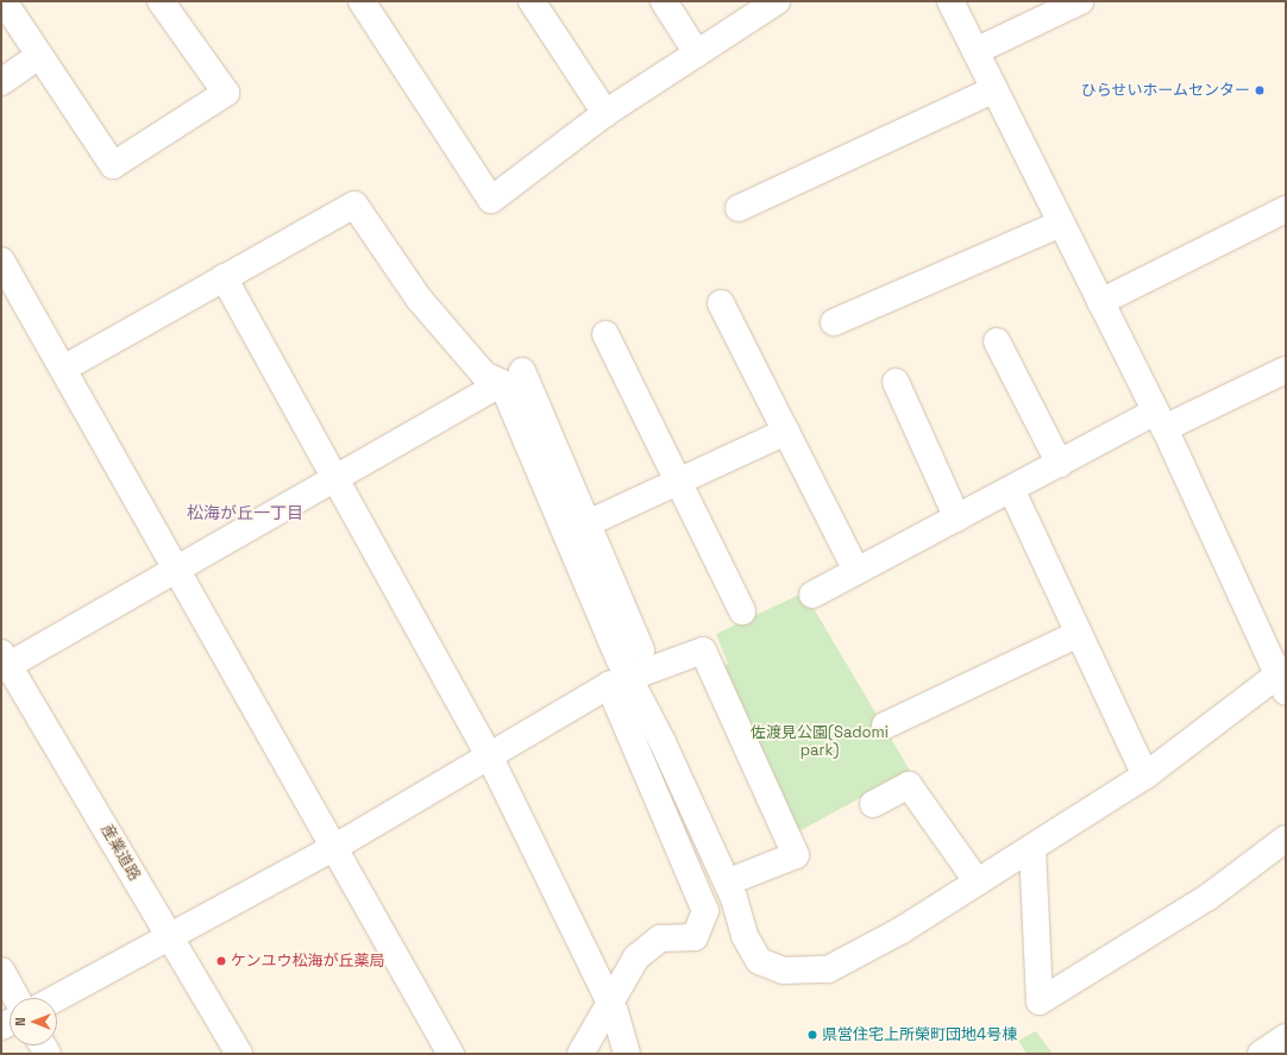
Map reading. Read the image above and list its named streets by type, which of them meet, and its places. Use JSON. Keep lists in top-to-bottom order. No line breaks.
{"streets":{"street":["産業道路"]},"districts":["松海が丘一丁目"],"parks":["佐渡見公園(Sadomi park)"],"places":["ひらせいホームセンター","ケンユウ松海が丘薬局","県営住宅上所榮町団地4号棟"],"north":"left"}
